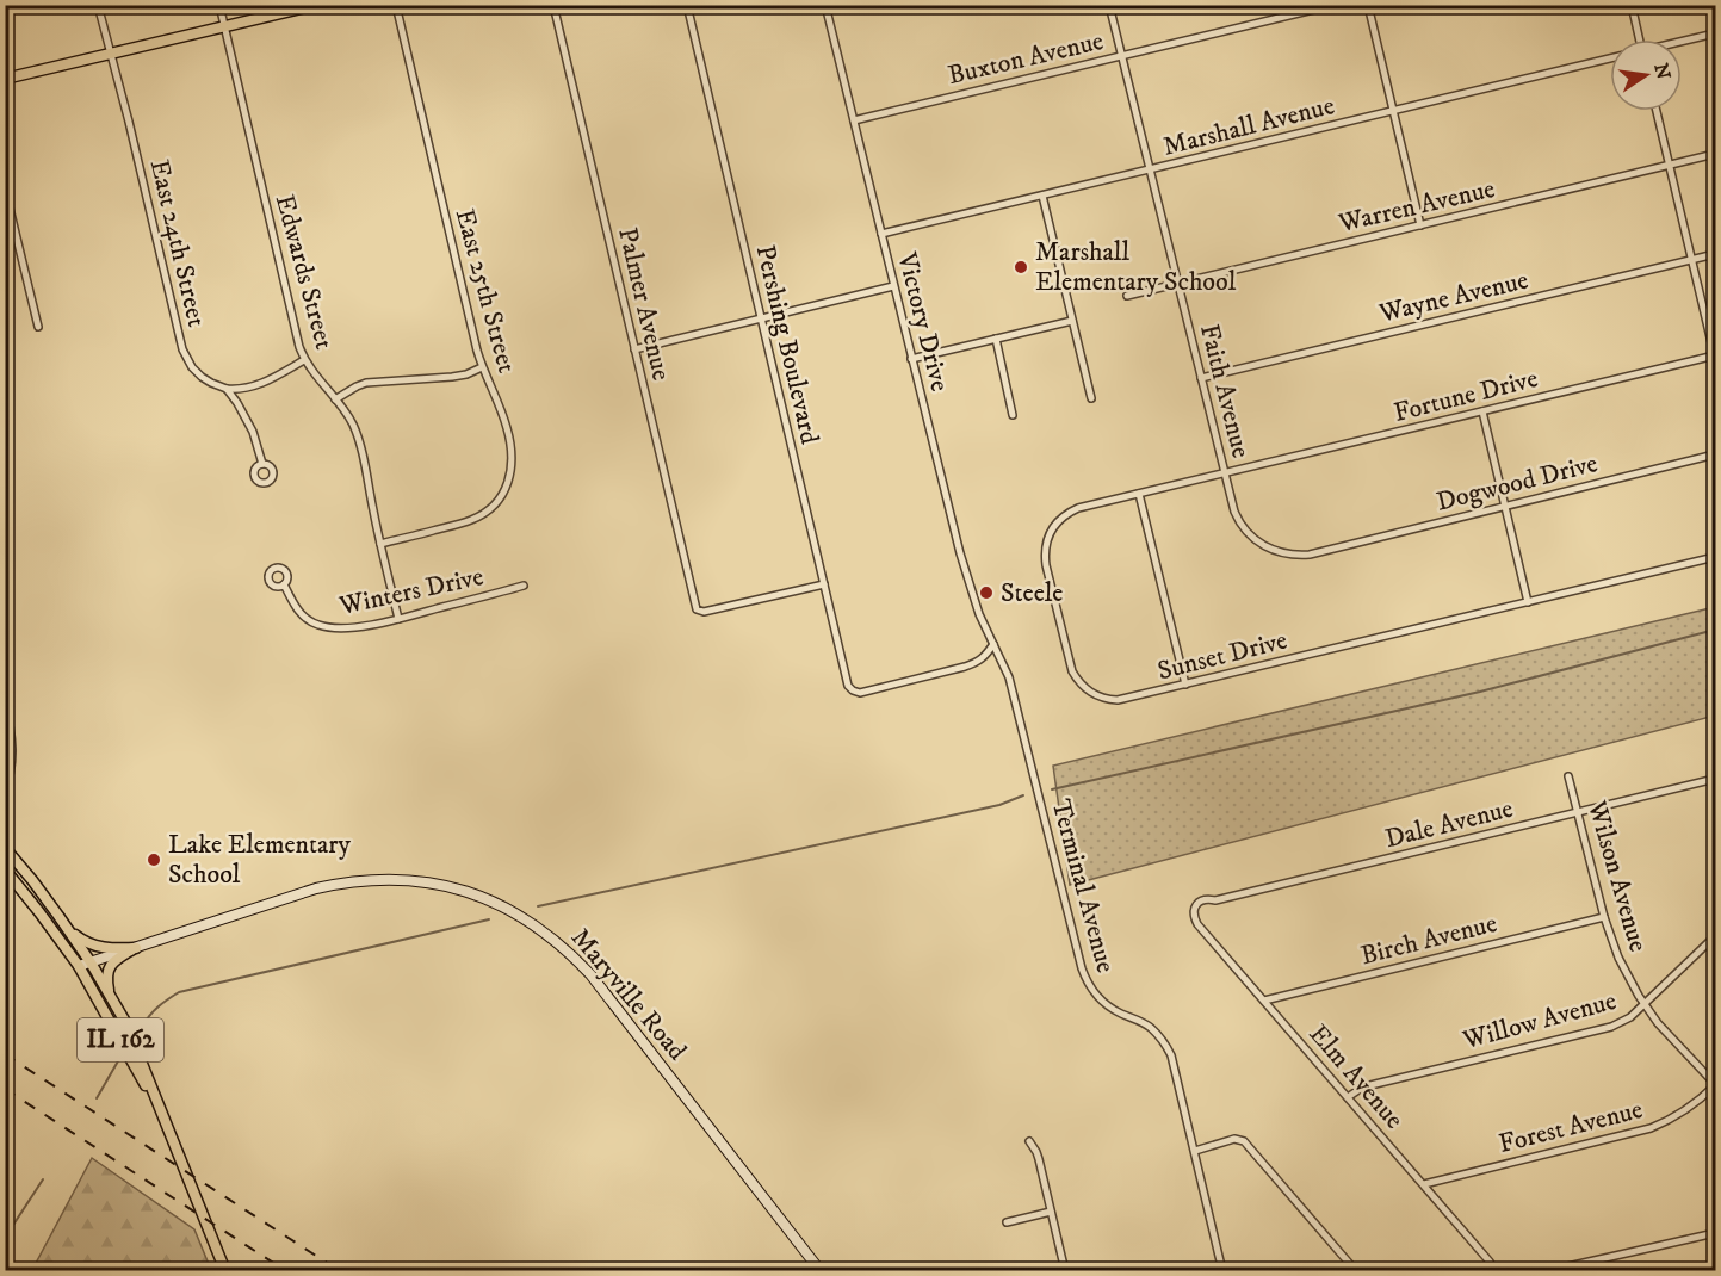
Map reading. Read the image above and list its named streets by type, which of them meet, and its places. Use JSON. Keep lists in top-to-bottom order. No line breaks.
{"streets":{"main road":["Maryville Road","IL 162"],"street":["Buxton Avenue","Marshall Avenue","Warren Avenue","East 24th Street","Edwards Street","East 25th Street","Wayne Avenue","Palmer Avenue","Victory Drive","Pershing Boulevard","Faith Avenue","Fortune Drive","Dogwood Drive","Winters Drive","Sunset Drive","Dale Avenue","Wilson Avenue","Terminal Avenue","Birch Avenue","Willow Avenue","Elm Avenue","Forest Avenue"]},"crossings":[["Buxton Avenue","Victory Drive"],["Buxton Avenue","Faith Avenue"],["Marshall Avenue","Victory Drive"],["Marshall Avenue","Faith Avenue"],["Warren Avenue","Faith Avenue"],["Edwards Street","East 25th Street"],["Edwards Street","Winters Drive"],["Wayne Avenue","Faith Avenue"],["Palmer Avenue","Pershing Boulevard"],["Victory Drive","Pershing Boulevard"],["Victory Drive","Terminal Avenue"],["Pershing Boulevard","Terminal Avenue"],["Faith Avenue","Fortune Drive"],["Faith Avenue","Dogwood Drive"],["Faith Avenue","Sunset Drive"],["Fortune Drive","Sunset Drive"],["Dale Avenue","Wilson Avenue"],["Dale Avenue","Elm Avenue"],["Wilson Avenue","Birch Avenue"],["Wilson Avenue","Willow Avenue"],["Wilson Avenue","Forest Avenue"],["Birch Avenue","Elm Avenue"],["Maryville Road","IL 162"],["Willow Avenue","Elm Avenue"],["Elm Avenue","Forest Avenue"]],"places":["Marshall Elementary School","Steele","Lake Elementary School"],"north":"right"}
